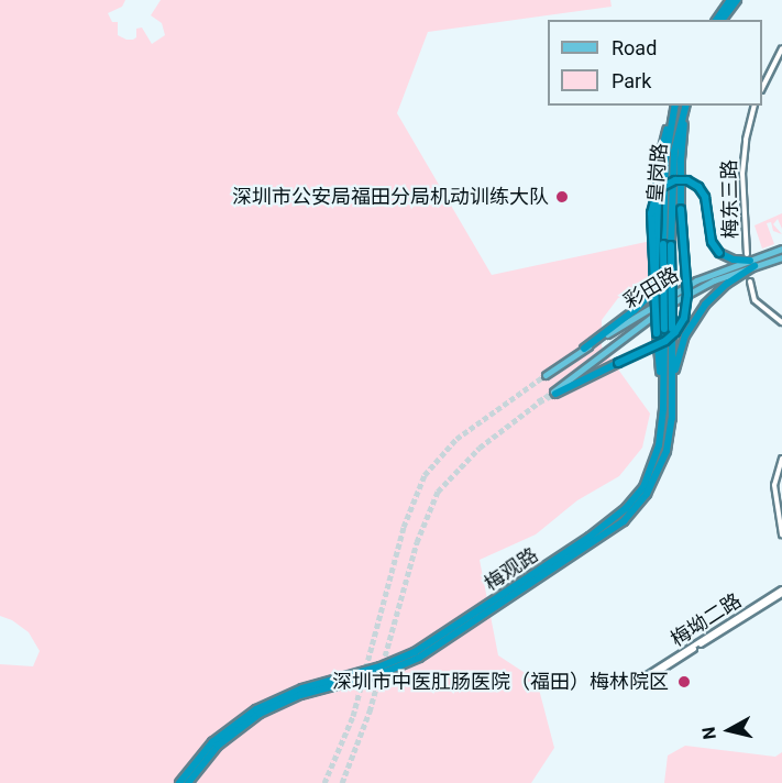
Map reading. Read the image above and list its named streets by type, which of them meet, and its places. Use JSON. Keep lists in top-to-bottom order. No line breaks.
{"streets":{"highway":["皇岗路","梅观路"],"main road":["彩田路"],"street":["梅东三路","梅坳二路"]},"crossings":[["皇岗路","梅观路"],["梅东三路","彩田路"]],"places":["深圳市公安局福田分局机动训练大队","深圳市中医肛肠医院（福田）梅林院区"],"legend":["Road","Park"],"north":"left"}
